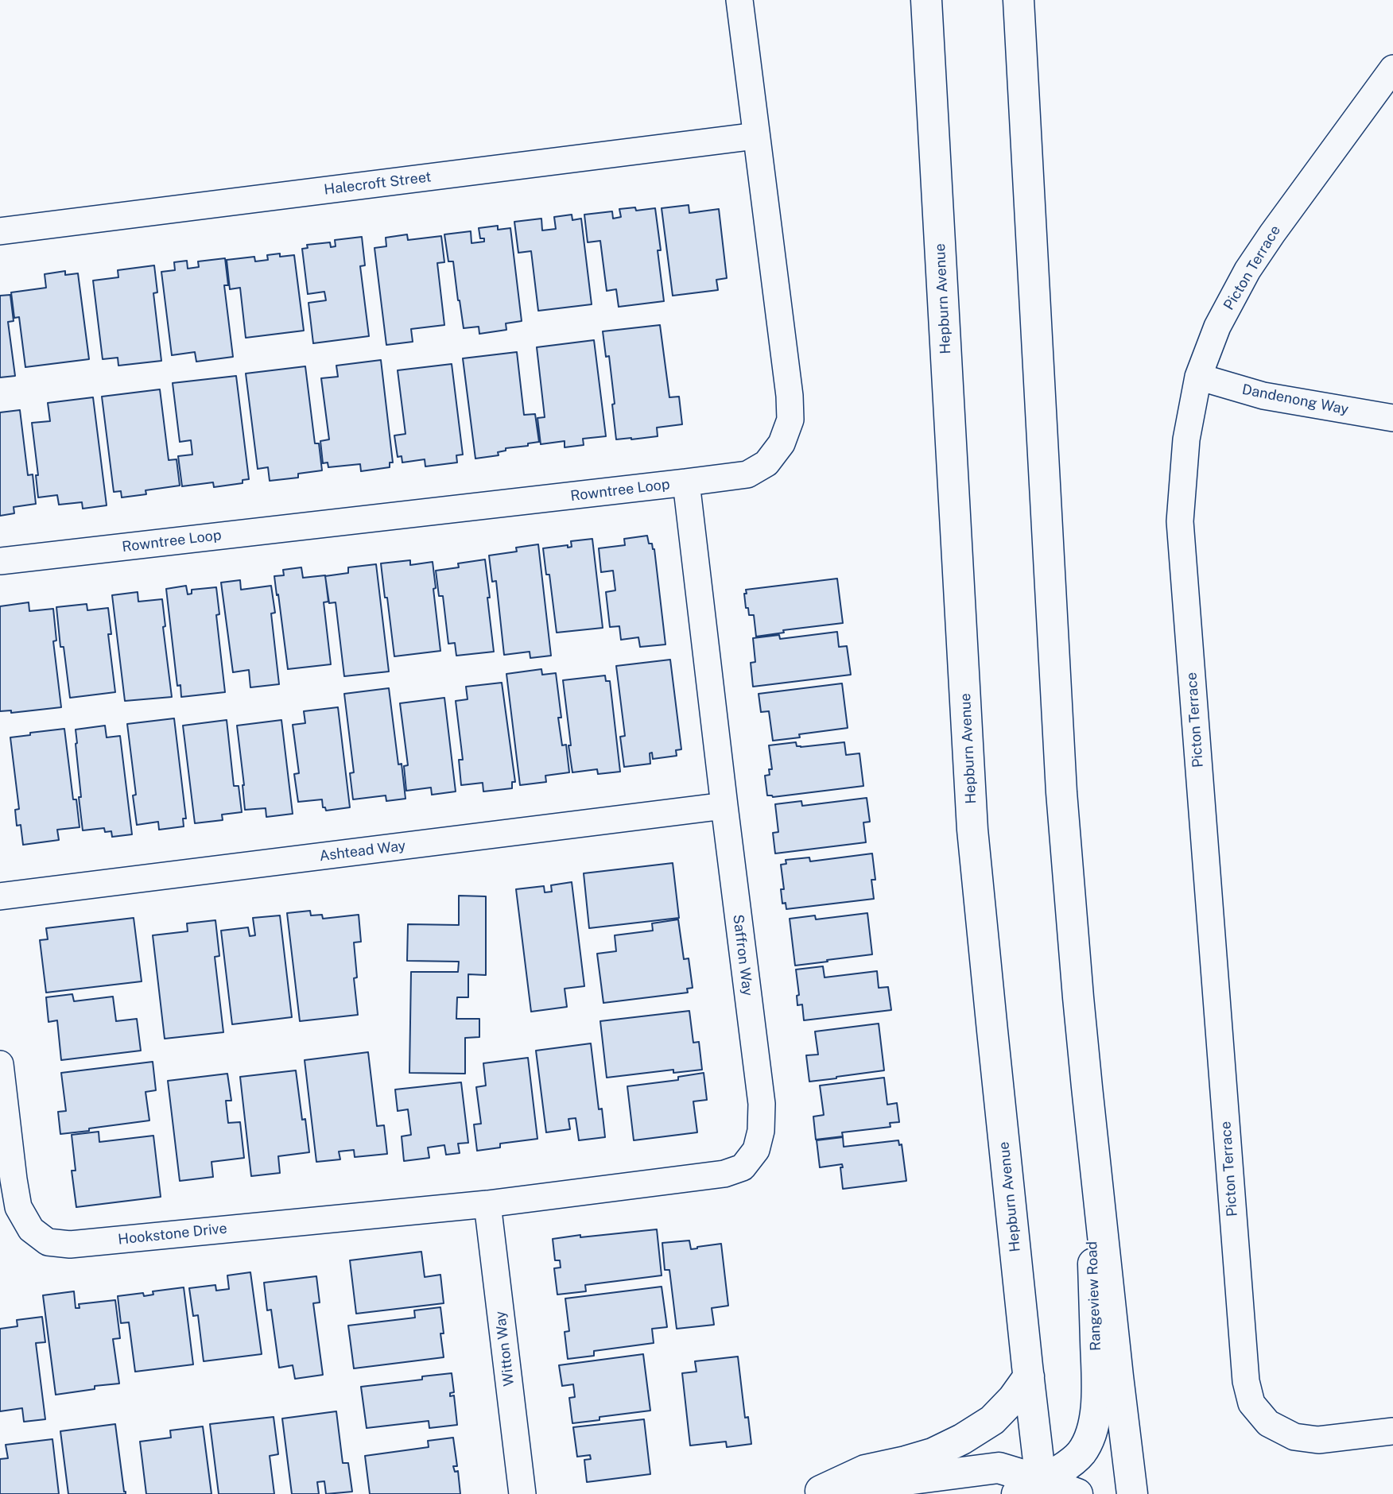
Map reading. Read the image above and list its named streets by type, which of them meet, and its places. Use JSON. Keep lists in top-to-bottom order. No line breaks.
{"streets":{"main road":["Hepburn Avenue","Rangeview Road"],"street":["Halecroft Street","Picton Terrace","Dandenong Way","Rowntree Loop","Ashtead Way","Saffron Way","Hookstone Drive","Witton Way"]},"crossings":[["Halecroft Street","Rowntree Loop"],["Picton Terrace","Dandenong Way"],["Hepburn Avenue","Rangeview Road"],["Rowntree Loop","Saffron Way"],["Ashtead Way","Saffron Way"],["Saffron Way","Hookstone Drive"],["Saffron Way","Witton Way"],["Hookstone Drive","Witton Way"]]}
